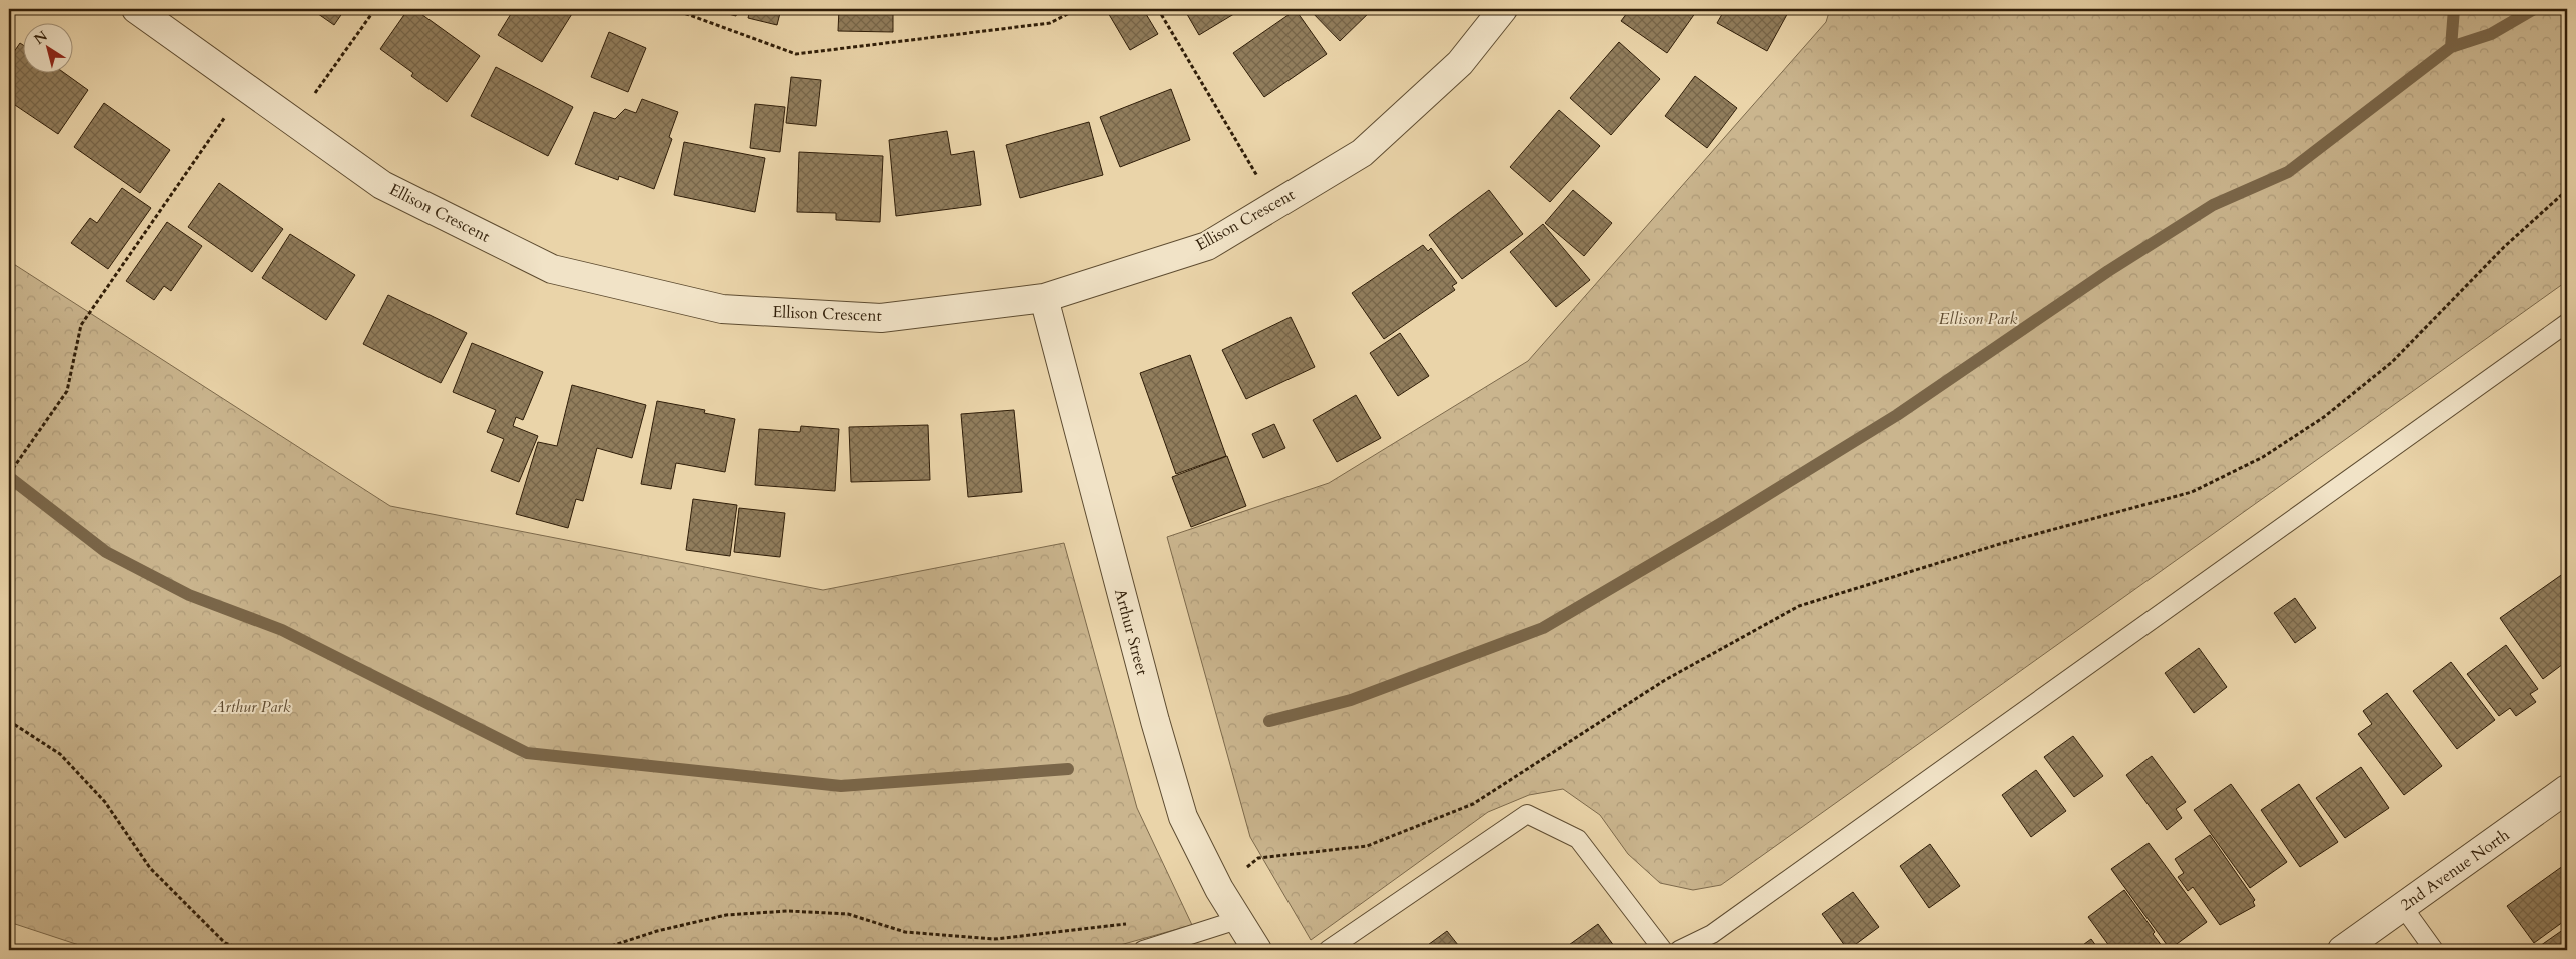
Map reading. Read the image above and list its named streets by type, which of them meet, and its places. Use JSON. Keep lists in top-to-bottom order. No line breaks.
{"streets":{"street":["Ellison Crescent","Arthur Street","2nd Avenue North"]},"crossings":[["Ellison Crescent","Arthur Street"]],"parks":["Ellison Park","Arthur Park"],"north":"top left"}
